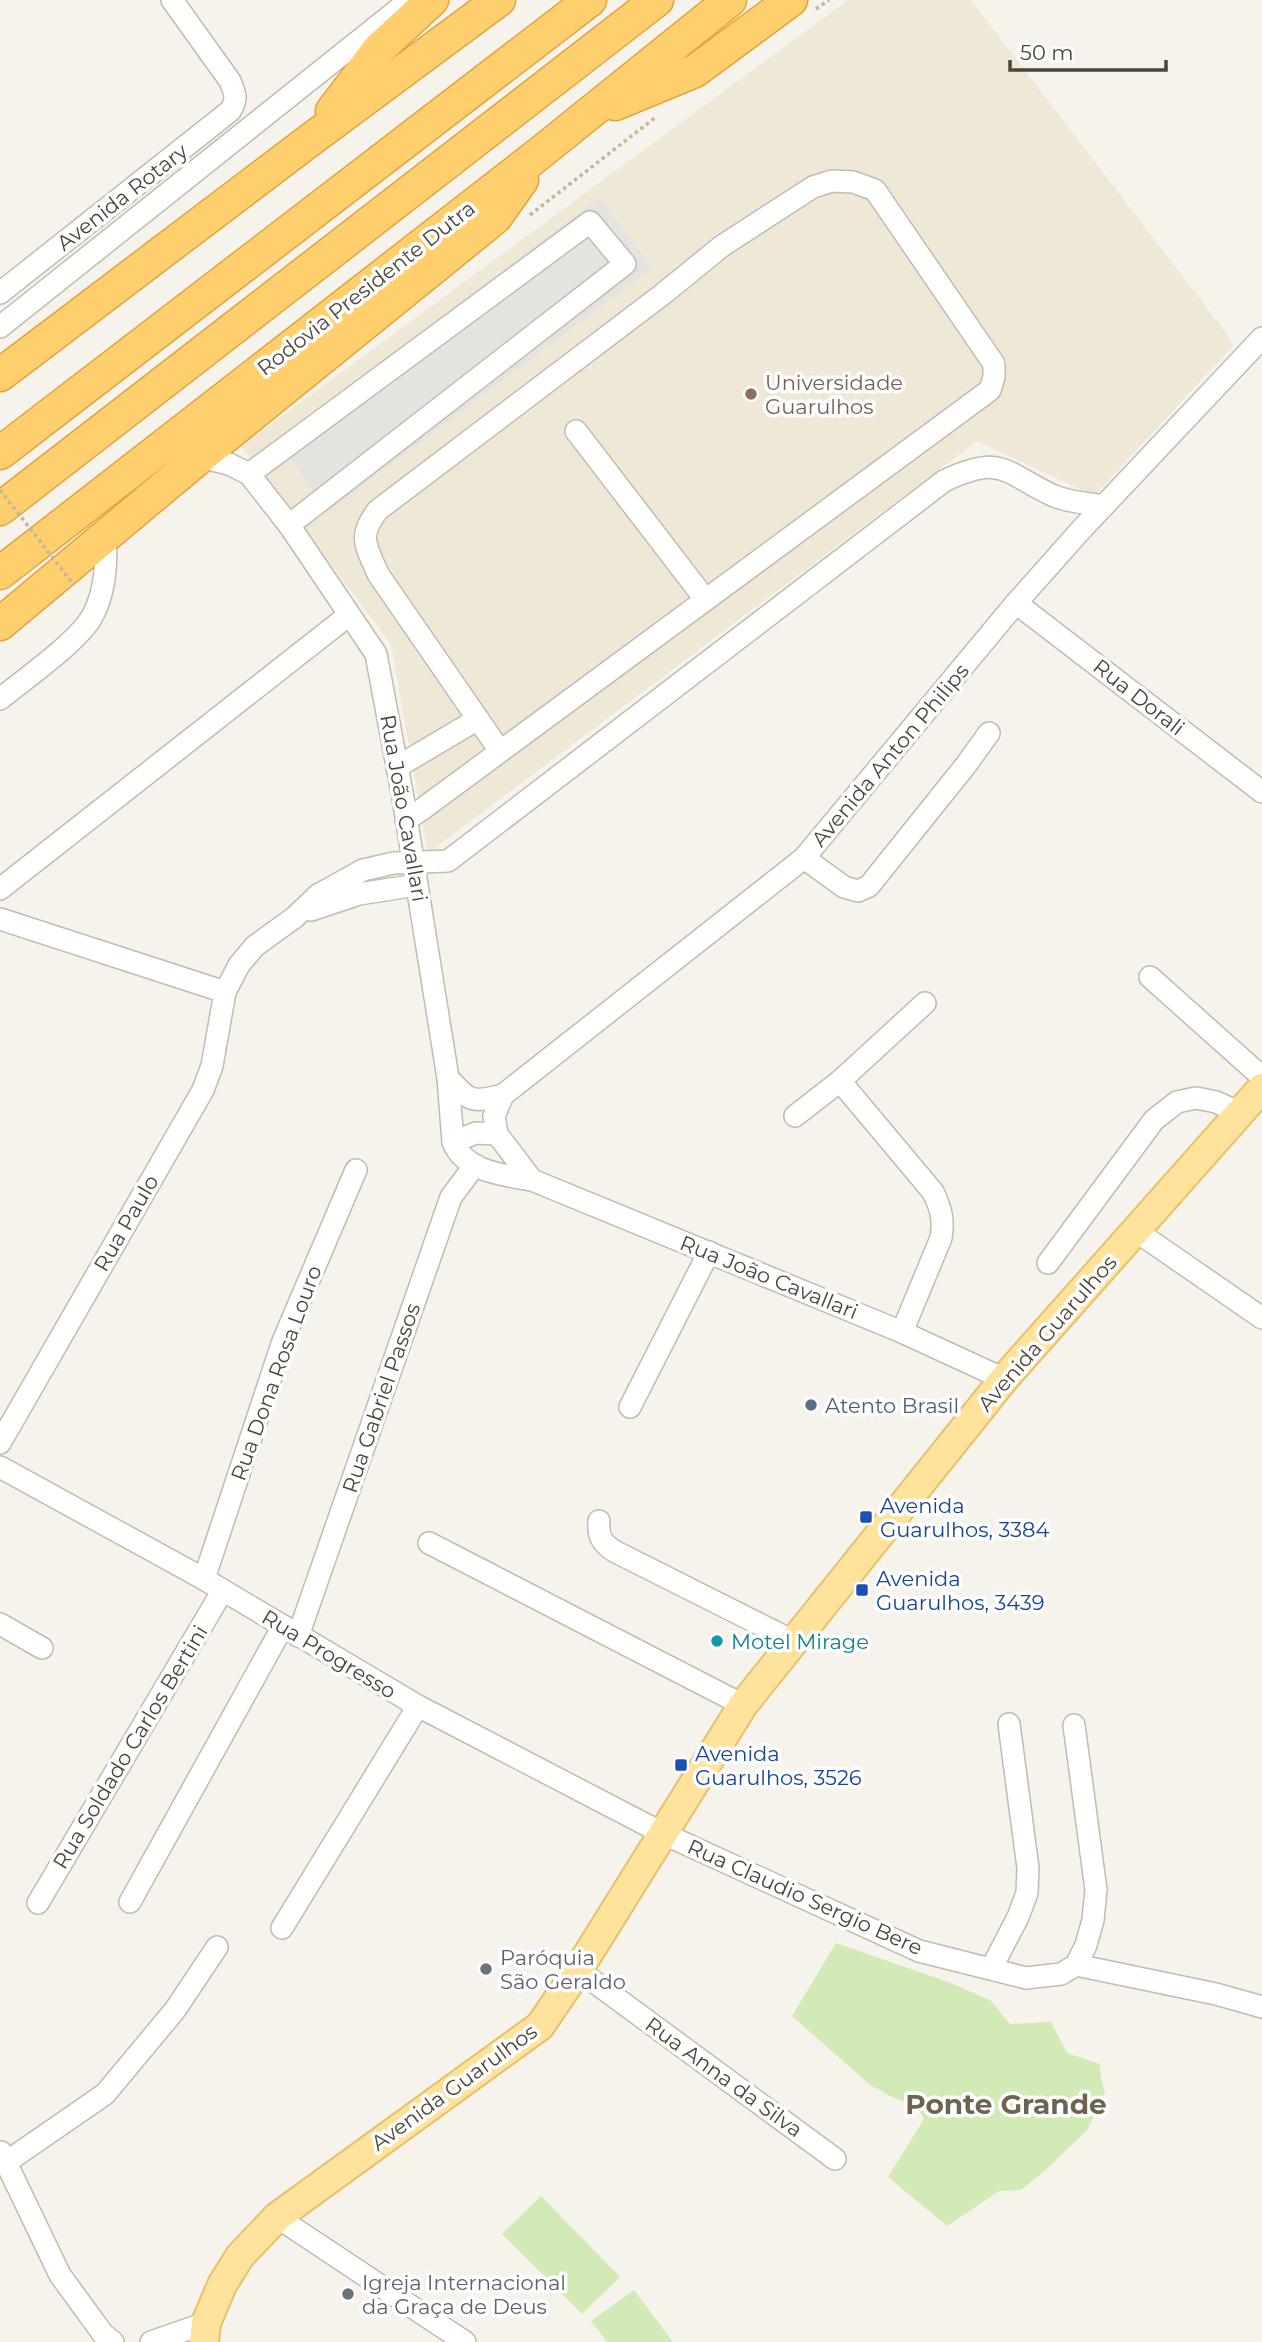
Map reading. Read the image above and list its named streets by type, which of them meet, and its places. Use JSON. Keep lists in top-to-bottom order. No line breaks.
{"streets":{"highway":["Rodovia Presidente Dutra"],"main road":["Avenida Guarulhos"],"street":["Avenida Rotary","Rua Dorali","Avenida Anton Philips","Rua João Cavallari","Rua Paulo","Rua Dona Rosa Louro","Rua Gabriel Passos","Rua Progresso","Rua Soldado Carlos Bertini","Rua Claudio Sergio Bere","Rua Anna da Silva"]},"crossings":[["Rua Dorali","Avenida Anton Philips"],["Rua João Cavallari","Avenida Guarulhos"],["Rua João Cavallari","Rua Gabriel Passos"],["Avenida Guarulhos","Rua Progresso"],["Avenida Guarulhos","Rua Claudio Sergio Bere"],["Avenida Guarulhos","Rua Anna da Silva"],["Rua Dona Rosa Louro","Rua Progresso"],["Rua Gabriel Passos","Rua Progresso"],["Rua Progresso","Rua Soldado Carlos Bertini"],["Rua Progresso","Rua Claudio Sergio Bere"]],"districts":["Ponte Grande"],"places":{"other":["Universidade Guarulhos","Atento Brasil","Motel Mirage","Paróquia São Geraldo","Igreja Internacional da Graça de Deus"],"transit":["Avenida Guarulhos, 3384","Avenida Guarulhos, 3439","Avenida Guarulhos, 3526"]},"scale_bar":"50 m"}
